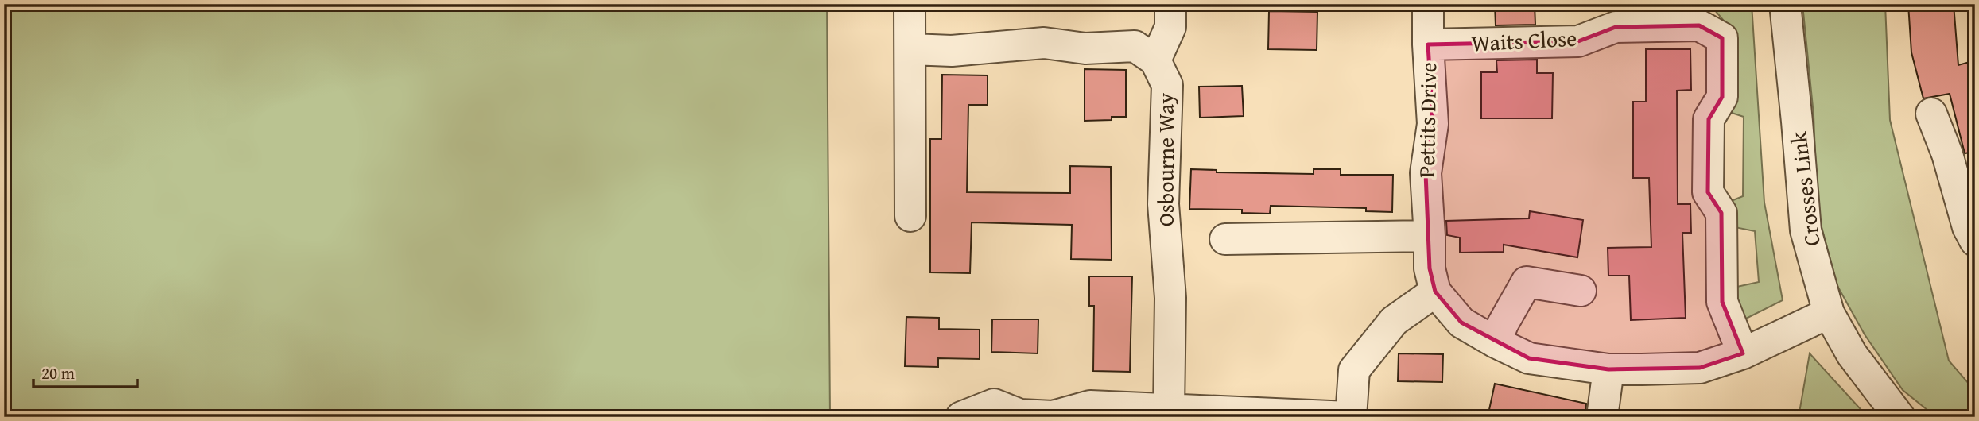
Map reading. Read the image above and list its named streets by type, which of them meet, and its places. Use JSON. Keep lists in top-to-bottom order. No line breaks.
{"streets":{"street":["Waits Close","Pettits Drive","Osbourne Way","Crosses Link"]},"crossings":[["Waits Close","Pettits Drive"]],"scale_bar":"20 m"}
